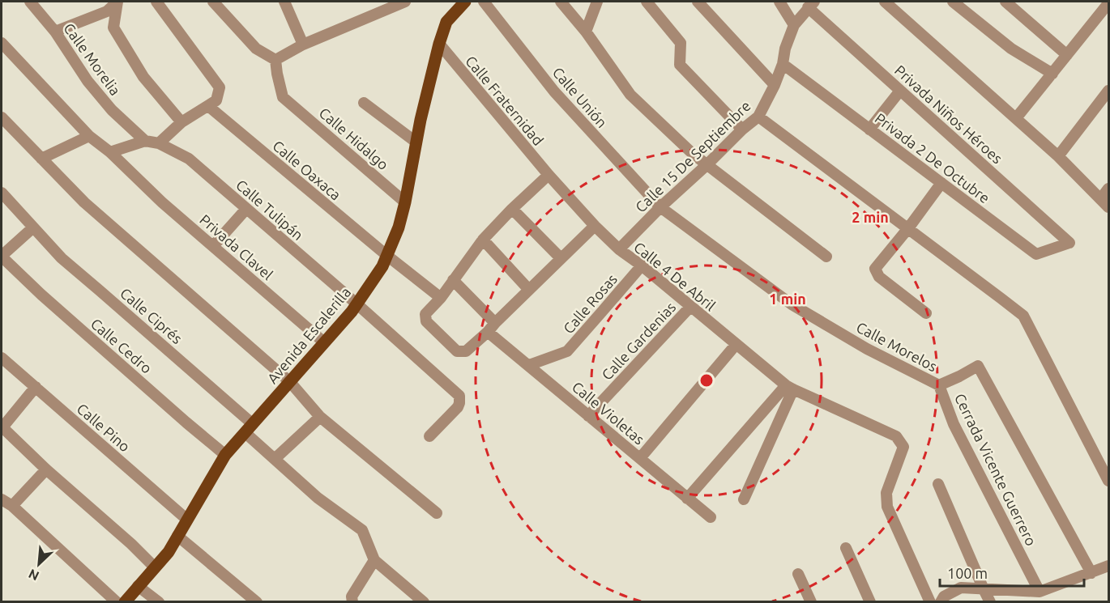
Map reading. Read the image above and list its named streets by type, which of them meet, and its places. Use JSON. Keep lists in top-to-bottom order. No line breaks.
{"streets":{"main road":["Avenida Escalerilla"],"street":["Calle Morelia","Calle Unión","Calle Fraternidad","Privada Niños Héroes","Calle Hidalgo","Calle 15 De Septiembre","Privada 2 De Octubre","Calle Oaxaca","Calle Tulipán","Privada Clavel","Calle 4 De Abril","Calle Rosas","Calle Ciprés","Calle Gardenias","Calle Cedro","Calle Morelos","Calle Violetas","Calle Pino","Cerrada Vicente Guerrero"]},"crossings":[["Calle Unión","Calle 15 De Septiembre"],["Calle Unión","Calle Morelos"],["Calle Fraternidad","Calle 4 De Abril"],["Calle Fraternidad","Avenida Escalerilla"],["Privada Niños Héroes","Calle 15 De Septiembre"],["Privada Niños Héroes","Privada 2 De Octubre"],["Calle Hidalgo","Avenida Escalerilla"],["Calle 15 De Septiembre","Privada 2 De Octubre"],["Calle 15 De Septiembre","Calle 4 De Abril"],["Calle 15 De Septiembre","Calle Morelos"],["Calle Oaxaca","Avenida Escalerilla"],["Calle Tulipán","Avenida Escalerilla"],["Privada Clavel","Avenida Escalerilla"],["Calle 4 De Abril","Calle Rosas"],["Calle 4 De Abril","Calle Gardenias"],["Calle Rosas","Calle Violetas"],["Calle Ciprés","Avenida Escalerilla"],["Avenida Escalerilla","Calle Cedro"],["Avenida Escalerilla","Calle Pino"],["Calle Gardenias","Calle Violetas"],["Calle Morelos","Cerrada Vicente Guerrero"]],"scale_bar":"100 m","north":"bottom left","rings":["2 min","1 min"]}
